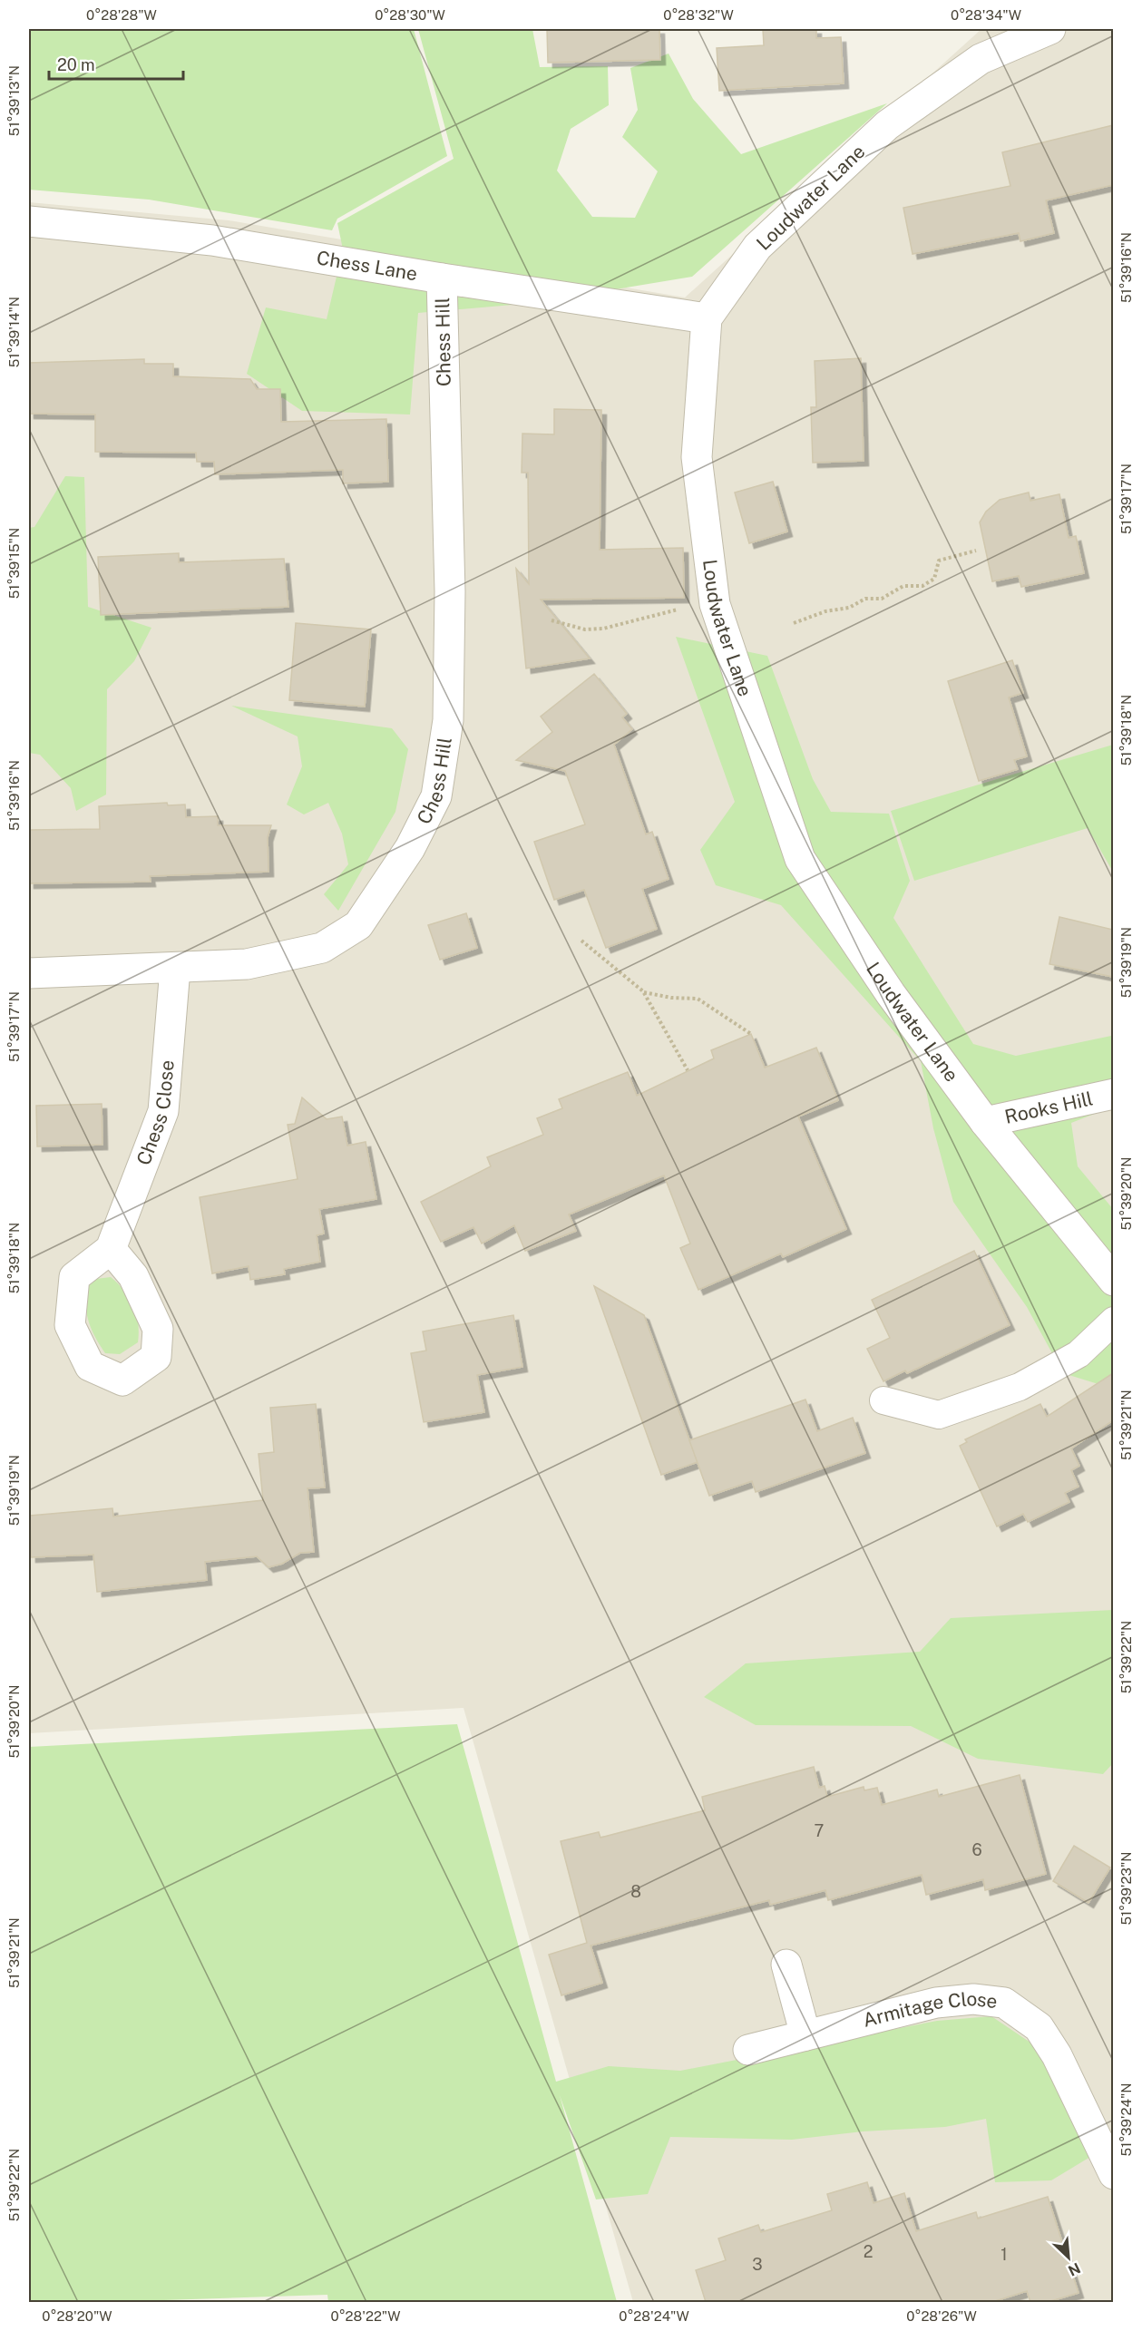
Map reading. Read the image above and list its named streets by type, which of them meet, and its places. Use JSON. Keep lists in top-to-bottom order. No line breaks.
{"streets":{"street":["Loudwater Lane","Chess Lane","Chess Hill","Rooks Hill","Chess Close","Armitage Close"]},"crossings":[["Loudwater Lane","Chess Lane"],["Loudwater Lane","Rooks Hill"],["Chess Lane","Chess Hill"],["Chess Hill","Chess Close"]],"house_numbers":["7","6","8","2","1","3"],"scale_bar":"20 m","north":"bottom right","coordinates":["0°28'28\"W","0°28'30\"W","0°28'32\"W","0°28'34\"W","51°39'13\"N","51°39'16\"N","51°39'14\"N","51°39'17\"N","51°39'15\"N","51°39'18\"N","51°39'19\"N","51°39'20\"N","51°39'21\"N","51°39'22\"N","51°39'23\"N","51°39'24\"N","0°28'20\"W","0°28'22\"W","0°28'24\"W","0°28'26\"W"]}
